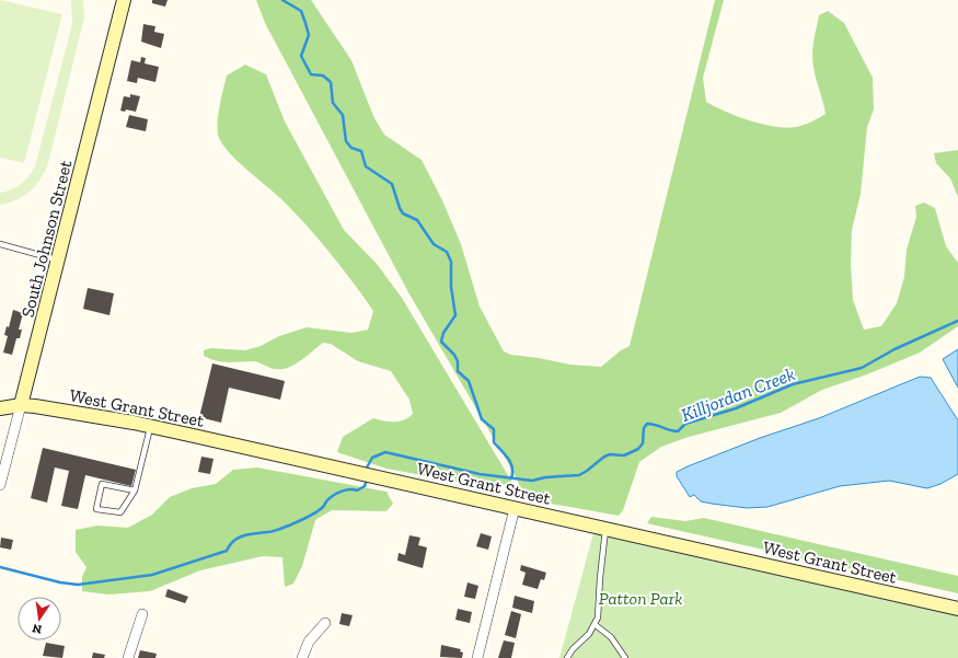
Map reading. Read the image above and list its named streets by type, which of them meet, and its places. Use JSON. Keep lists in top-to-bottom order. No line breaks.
{"streets":{"main road":["South Johnson Street","West Grant Street"]},"crossings":[["South Johnson Street","West Grant Street"]],"water":["Killjordan Creek"],"parks":["Patton Park"],"north":"bottom"}
